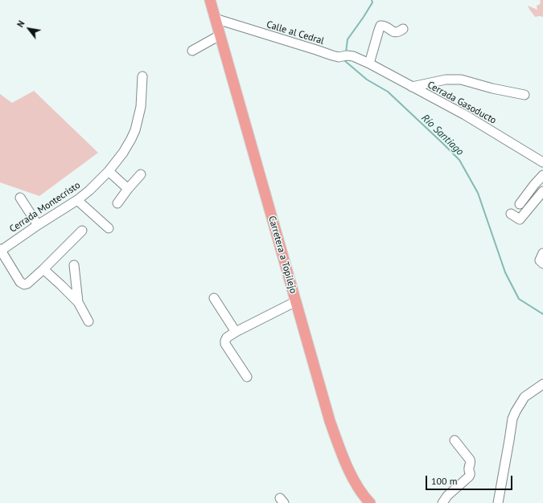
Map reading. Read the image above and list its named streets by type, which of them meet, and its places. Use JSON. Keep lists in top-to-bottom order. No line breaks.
{"streets":{"main road":["Carretera a Topilejo"],"street":["Calle al Cedral","Cerrada Gasoducto","Cerrada Montecristo"]},"crossings":[["Calle al Cedral","Cerrada Gasoducto"],["Calle al Cedral","Carretera a Topilejo"]],"water":["Río Santiago"],"scale_bar":"100 m","north":"top left"}
